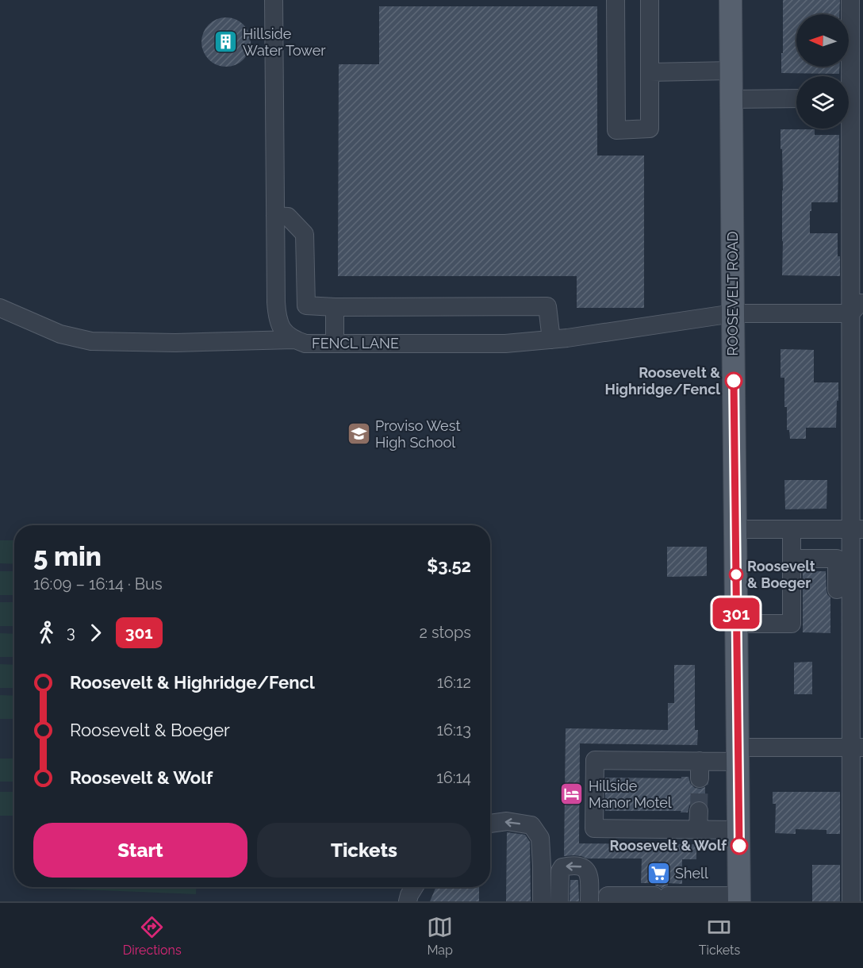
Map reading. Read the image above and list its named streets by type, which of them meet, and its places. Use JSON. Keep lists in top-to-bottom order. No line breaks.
{"streets":{"main road":["ROOSEVELT ROAD"],"street":["FENCL LANE"]},"crossings":[["ROOSEVELT ROAD","FENCL LANE"]],"places":{"building":["Hillside Water Tower"],"other":["Roosevelt & Highridge/Fencl","Roosevelt & Boeger","Roosevelt & Wolf"],"school or university":["Proviso West High School"],"hotel":["Hillside Manor Motel"],"supermarket":["Shell"]},"lines":["bus line 301"],"north":"left","page":{"on_map":"301","heading":["5 min","16:09 – 16:14 · Bus","$3.52"],"legs":["3","301","2 stops"],"list":[{"name":"Roosevelt & Highridge/Fencl","value":"16:12"},{"name":"Roosevelt & Boeger","value":"16:13"},{"name":"Roosevelt & Wolf","value":"16:14"}],"buttons":["Start","Tickets"],"tabs":["Directions","Map","Tickets"]}}
